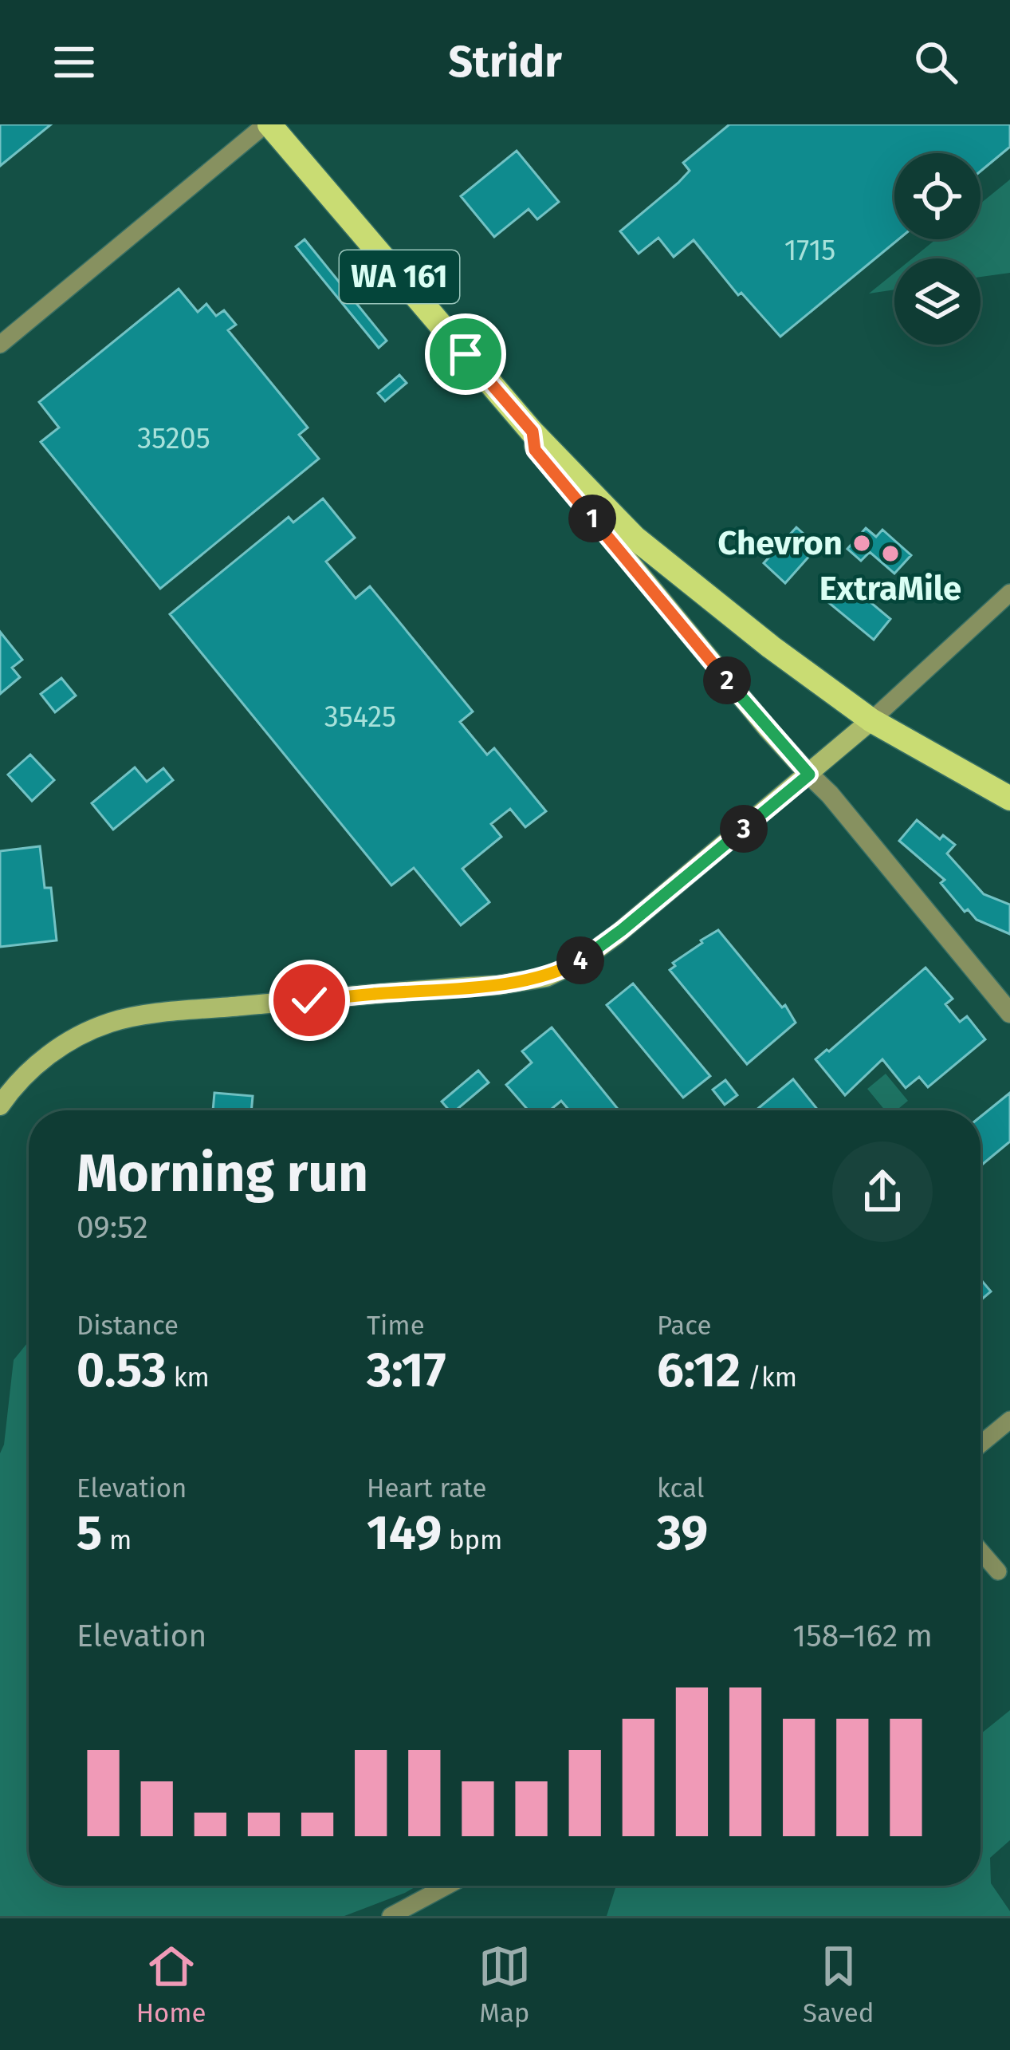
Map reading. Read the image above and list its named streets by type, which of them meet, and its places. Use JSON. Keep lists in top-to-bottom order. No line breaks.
{"streets":{"main road":["WA 161"]},"places":["Chevron","ExtraMile"],"house_numbers":["1715","35205","35425"],"page":{"header":"Stridr","pins":["1","2","3","4"],"heading":["Morning run","09:52"],"stats":[["Distance","0.53 km"],["Time","3:17"],["Pace","6:12 /km"],["Elevation","5 m"],["Heart rate","149 bpm"],["kcal","39"]],"chart":["Elevation","158–162 m"],"tabs":["Home","Map","Saved"]}}
